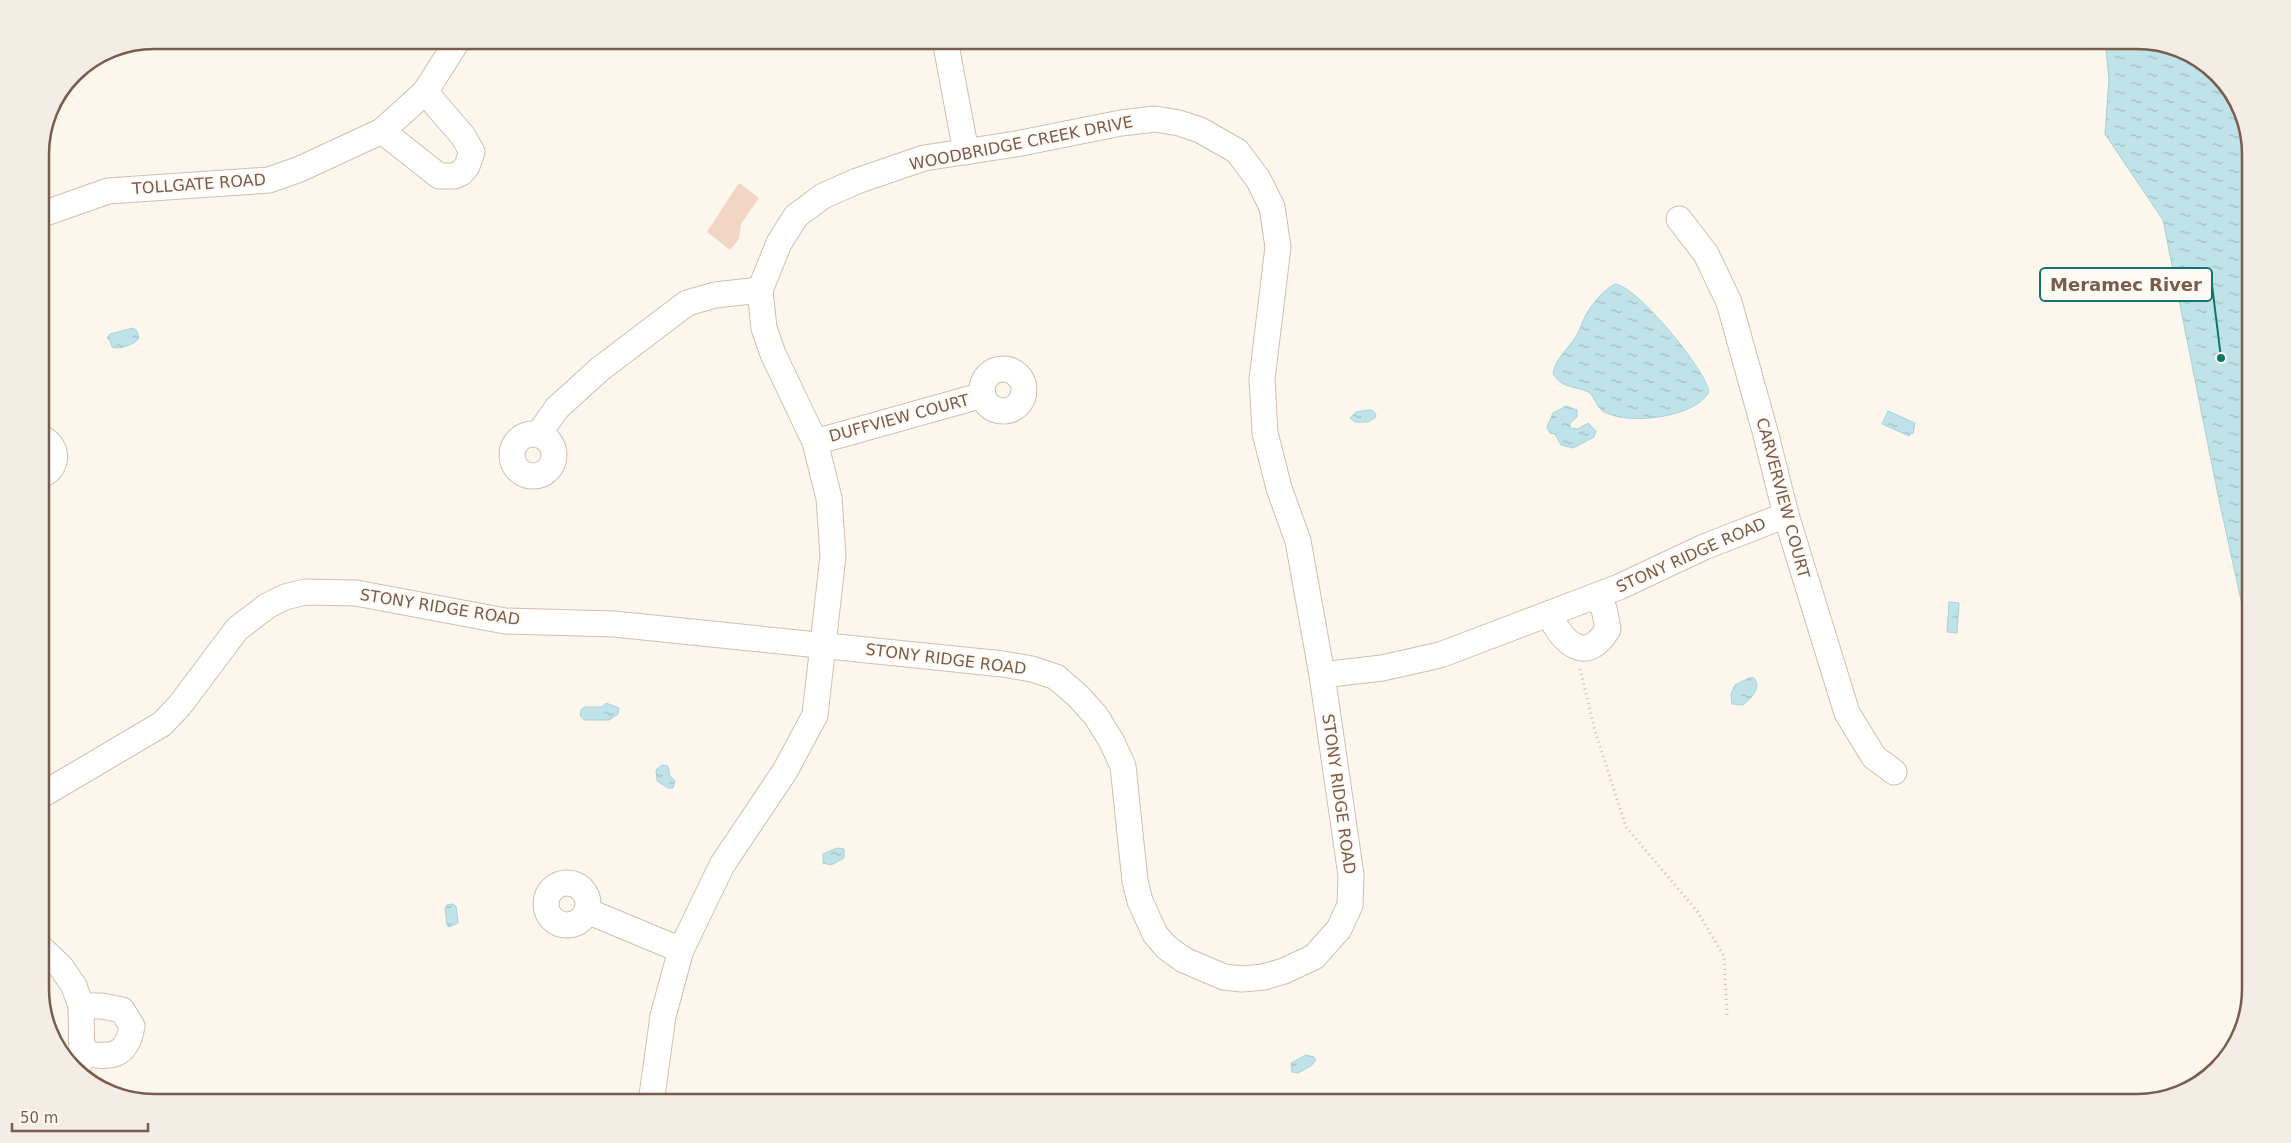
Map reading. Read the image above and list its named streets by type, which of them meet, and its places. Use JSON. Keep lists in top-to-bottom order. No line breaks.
{"streets":{"street":["WOODBRIDGE CREEK DRIVE","TOLLGATE ROAD","DUFFVIEW COURT","CARVERVIEW COURT","STONY RIDGE ROAD"]},"crossings":[["WOODBRIDGE CREEK DRIVE","DUFFVIEW COURT"],["WOODBRIDGE CREEK DRIVE","STONY RIDGE ROAD"],["CARVERVIEW COURT","STONY RIDGE ROAD"]],"places":["Meramec River"],"scale_bar":"50 m"}
